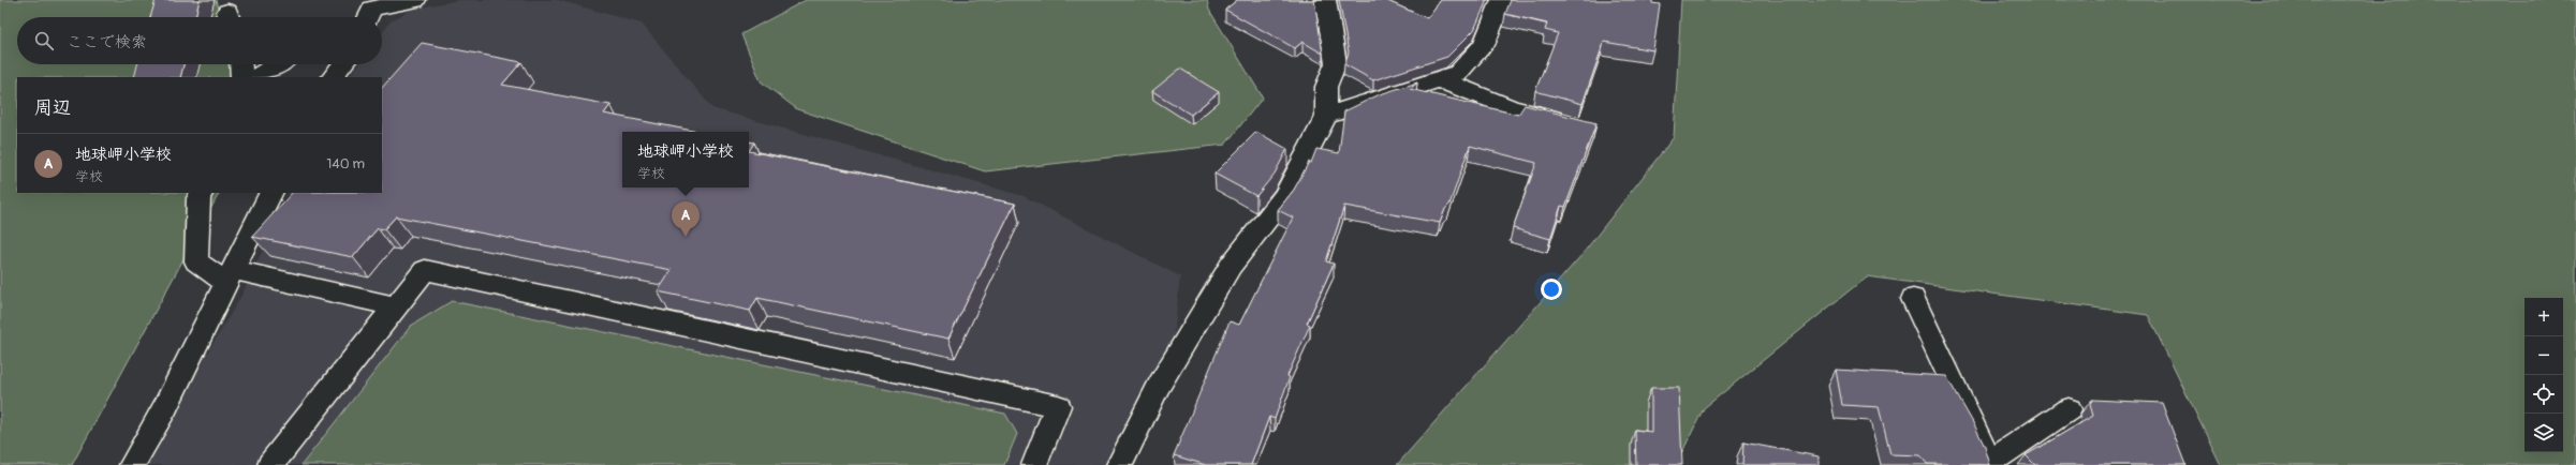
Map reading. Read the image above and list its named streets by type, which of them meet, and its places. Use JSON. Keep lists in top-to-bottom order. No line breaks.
{"page":{"search":"ここで検索","heading":"周辺","popup":["地球岬小学校","学校"],"list":[{"mark":"A","name":"地球岬小学校","note":"学校","value":"140 m"}],"pins":"A","map_buttons":["+","−"]}}
